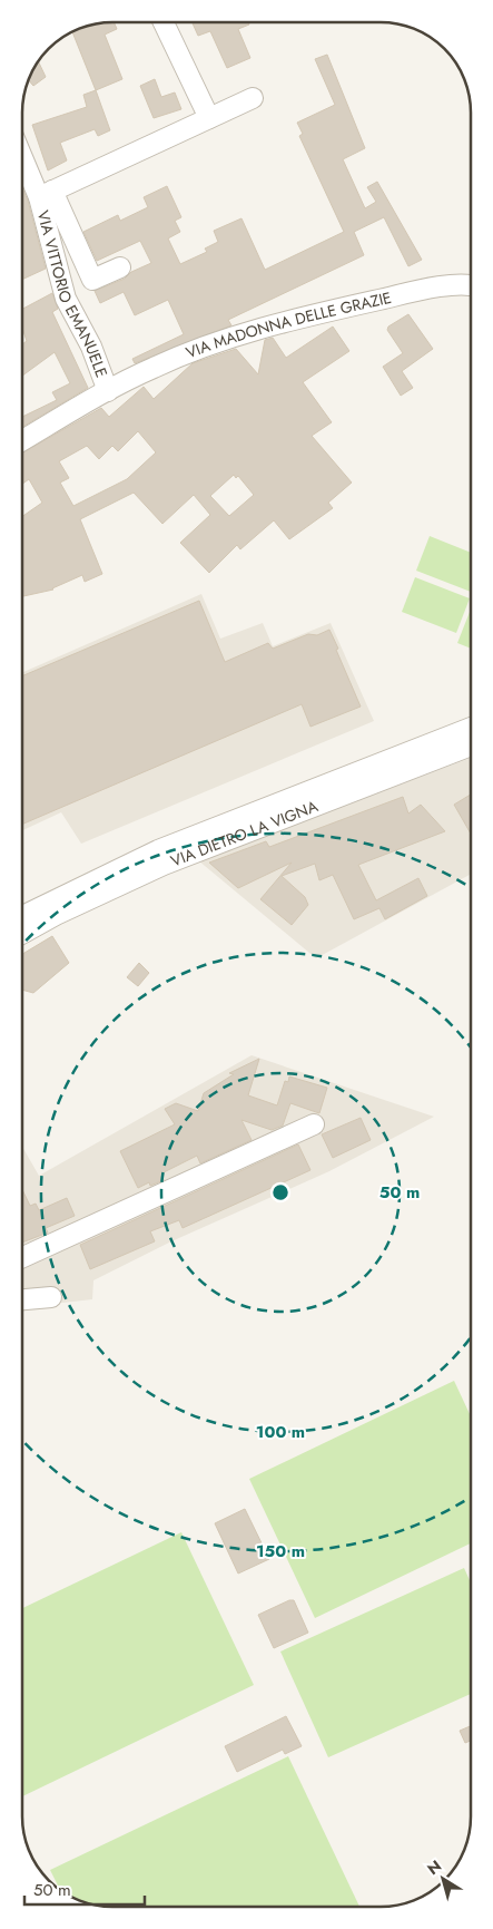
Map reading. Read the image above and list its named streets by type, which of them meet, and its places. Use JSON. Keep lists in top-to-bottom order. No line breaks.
{"streets":{"street":["VIA VITTORIO EMANUELE","VIA MADONNA DELLE GRAZIE","VIA DIETRO LA VIGNA"]},"crossings":[["VIA VITTORIO EMANUELE","VIA MADONNA DELLE GRAZIE"]],"scale_bar":"50 m","north":"top left","rings":["50 m","100 m","150 m"]}
